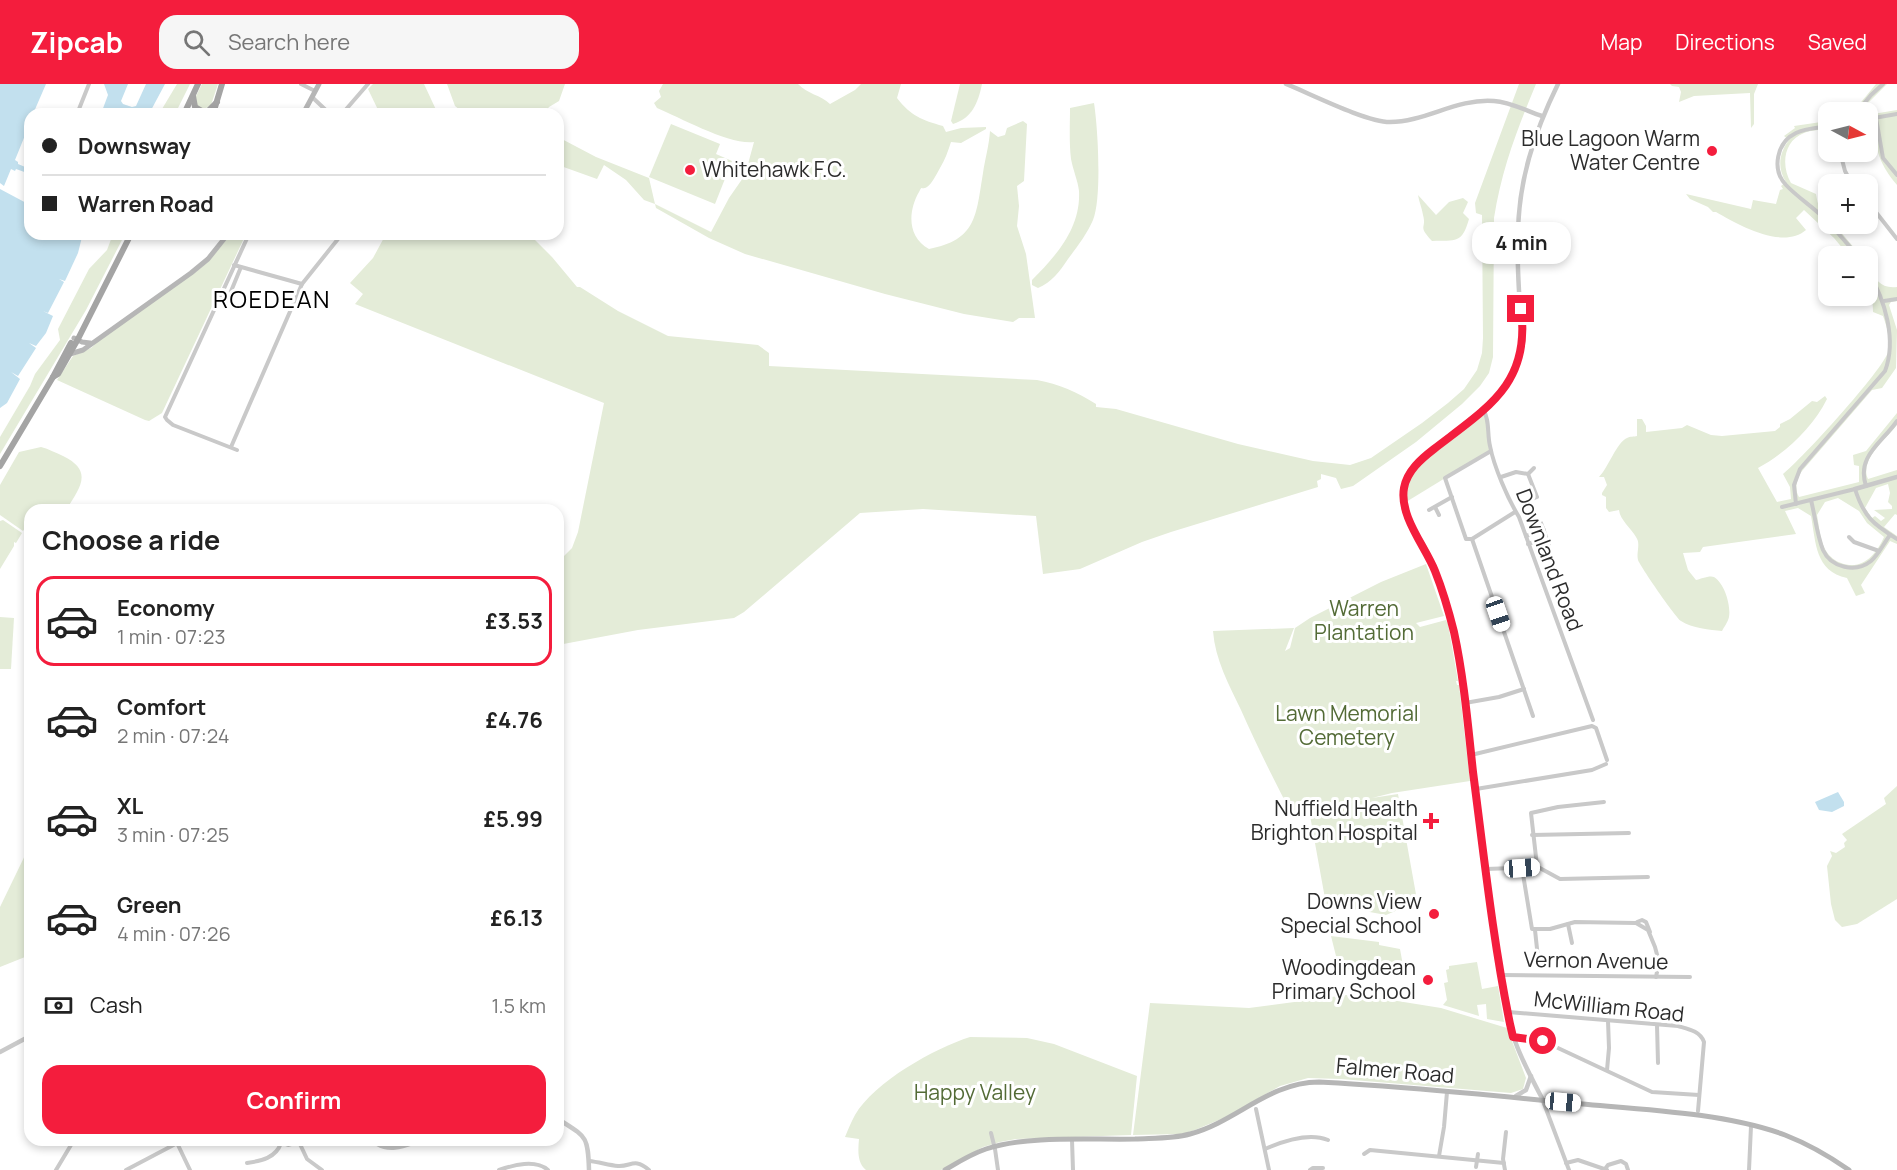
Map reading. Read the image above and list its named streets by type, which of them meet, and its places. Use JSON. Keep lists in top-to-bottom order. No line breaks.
{"streets":{"main road":["Falmer Road"],"street":["Downland Road","Vernon Avenue","McWilliam Road"]},"districts":["ROEDEAN"],"parks":["Warren Plantation","Lawn Memorial Cemetery","Happy Valley"],"places":{"other":["Blue Lagoon Warm Water Centre","Whitehawk F.C.","Downs View Special School","Woodingdean Primary School"],"health":["Nuffield Health Brighton Hospital"]},"north":"right","page":{"header":"Zipcab","search":"Search here","nav":["Map","Directions","Saved"],"map_buttons":["+","−"],"banner":["Downsway","Warren Road"],"bubble":"4 min","heading":"Choose a ride","list":[{"name":"Economy","note":"1 min · 07:23","value":"£3.53"},{"name":"Comfort","note":"2 min · 07:24","value":"£4.76"},{"name":"XL","note":"3 min · 07:25","value":"£5.99"},{"name":"Green","note":"4 min · 07:26","value":"£6.13"}],"pay":["Cash","1.5 km"],"buttons":"Confirm"}}
